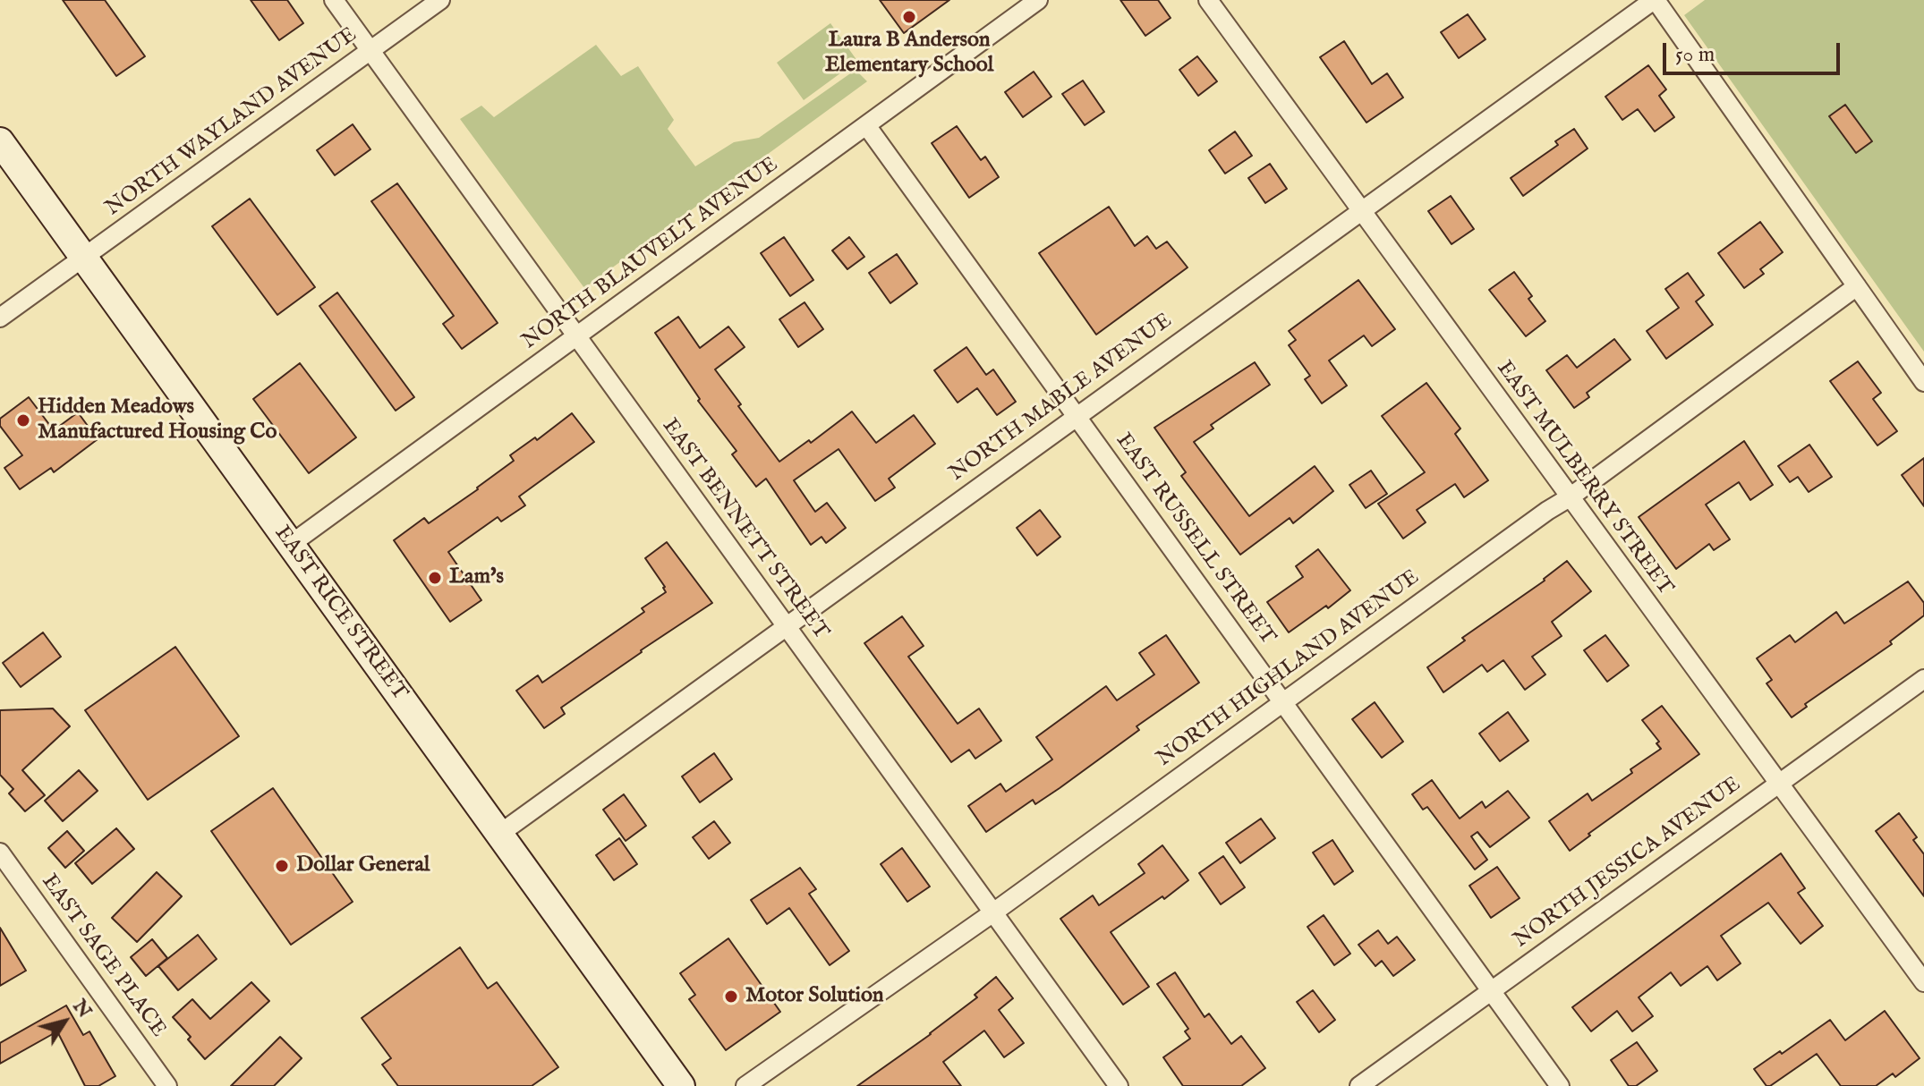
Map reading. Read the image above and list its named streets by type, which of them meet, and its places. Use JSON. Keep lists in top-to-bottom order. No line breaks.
{"streets":{"main road":["EAST RICE STREET"],"street":["NORTH WAYLAND AVENUE","NORTH BLAUVELT AVENUE","NORTH MABLE AVENUE","EAST MULBERRY STREET","EAST BENNETT STREET","EAST RUSSELL STREET","NORTH HIGHLAND AVENUE","NORTH JESSICA AVENUE","EAST SAGE PLACE"]},"crossings":[["NORTH WAYLAND AVENUE","EAST BENNETT STREET"],["NORTH WAYLAND AVENUE","EAST RICE STREET"],["NORTH BLAUVELT AVENUE","EAST BENNETT STREET"],["NORTH BLAUVELT AVENUE","EAST RUSSELL STREET"],["NORTH BLAUVELT AVENUE","EAST RICE STREET"],["NORTH MABLE AVENUE","EAST MULBERRY STREET"],["NORTH MABLE AVENUE","EAST BENNETT STREET"],["NORTH MABLE AVENUE","EAST RUSSELL STREET"],["NORTH MABLE AVENUE","EAST RICE STREET"],["EAST MULBERRY STREET","NORTH HIGHLAND AVENUE"],["EAST MULBERRY STREET","NORTH JESSICA AVENUE"],["EAST BENNETT STREET","NORTH HIGHLAND AVENUE"],["EAST RUSSELL STREET","NORTH HIGHLAND AVENUE"],["EAST RUSSELL STREET","NORTH JESSICA AVENUE"]],"places":["Laura B Anderson Elementary School","Hidden Meadows Manufactured Housing Co","Lam's","Dollar General","Motor Solution"],"scale_bar":"50 m","north":"top right"}
